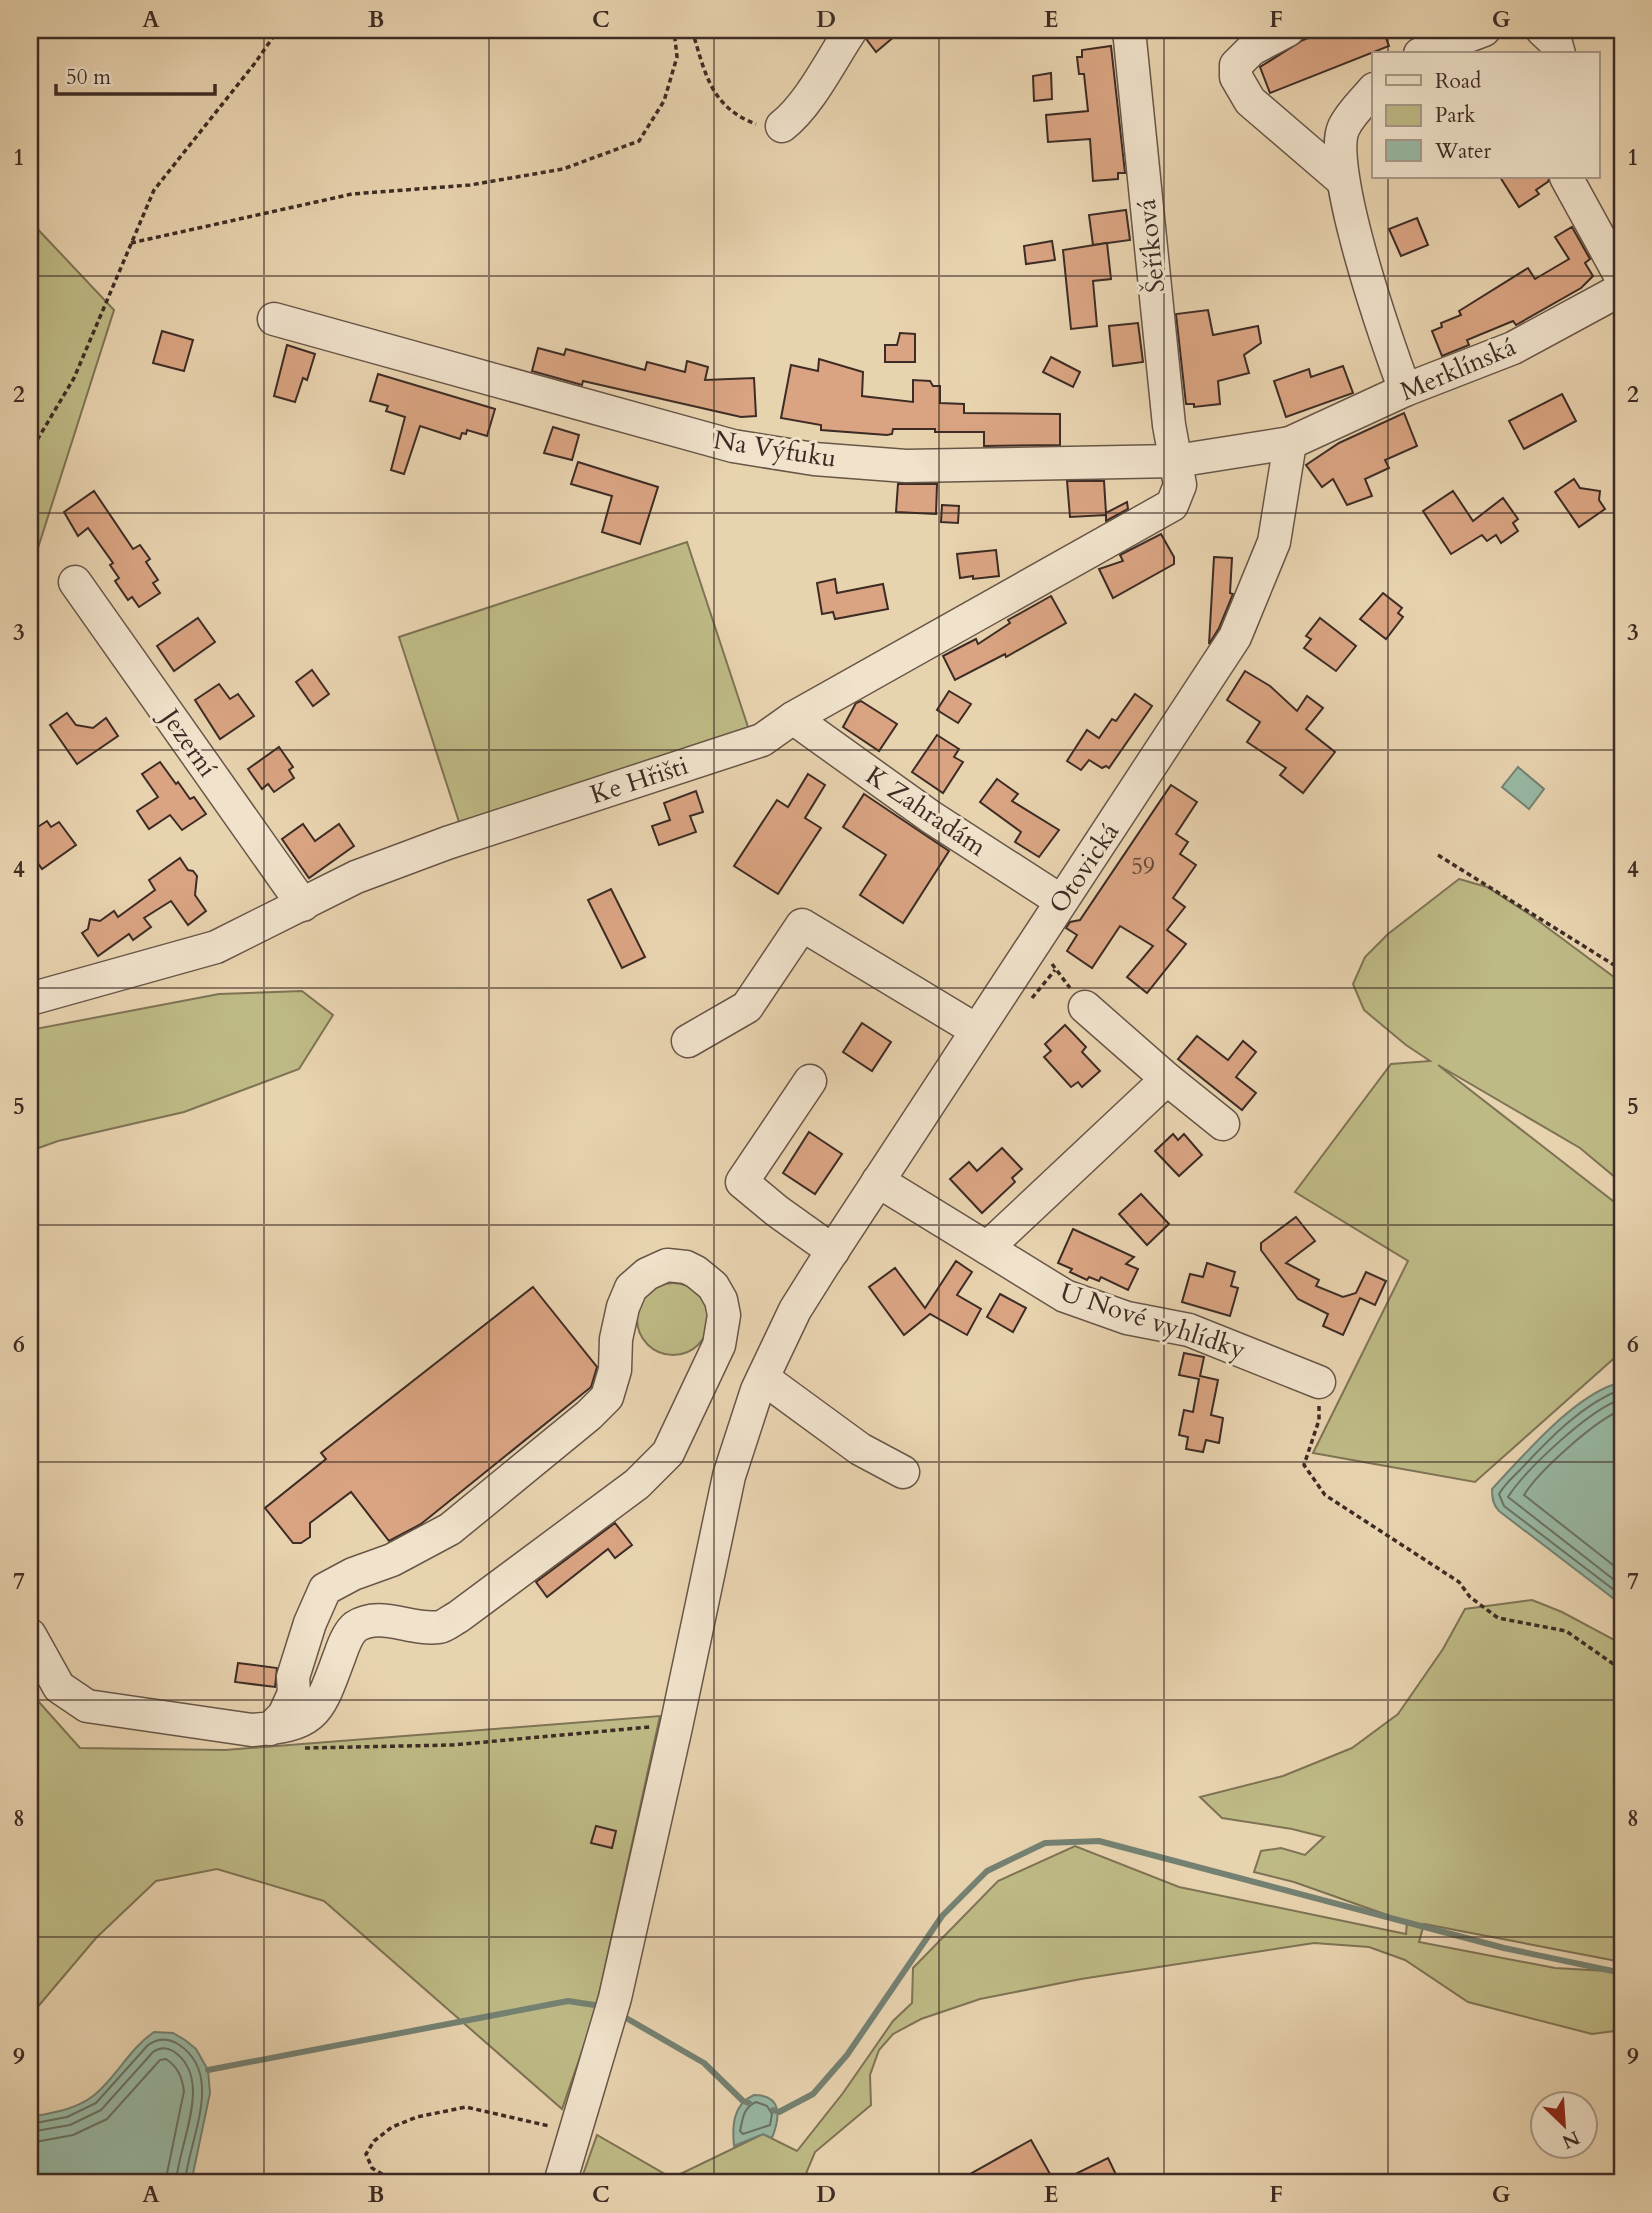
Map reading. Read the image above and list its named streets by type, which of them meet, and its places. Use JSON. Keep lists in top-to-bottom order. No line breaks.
{"streets":{"street":["Šeříková","Merklínská","Na Výfuku","Jezerní","Ke Hřišti","K Zahradám","Otovická","U Nové vyhlídky"]},"crossings":[["Šeříková","Na Výfuku"],["Šeříková","Ke Hřišti"],["Merklínská","Na Výfuku"],["Merklínská","Otovická"],["Na Výfuku","Ke Hřišti"],["Na Výfuku","Otovická"],["Jezerní","Ke Hřišti"],["Ke Hřišti","K Zahradám"],["K Zahradám","Otovická"],["Otovická","U Nové vyhlídky"]],"house_numbers":["59"],"legend":["Road","Park","Water"],"scale_bar":"50 m","north":"bottom right","grid":{"columns":["A","B","C","D","E","F","G"],"rows":["1","2","3","4","5","6","7","8","9"]}}
